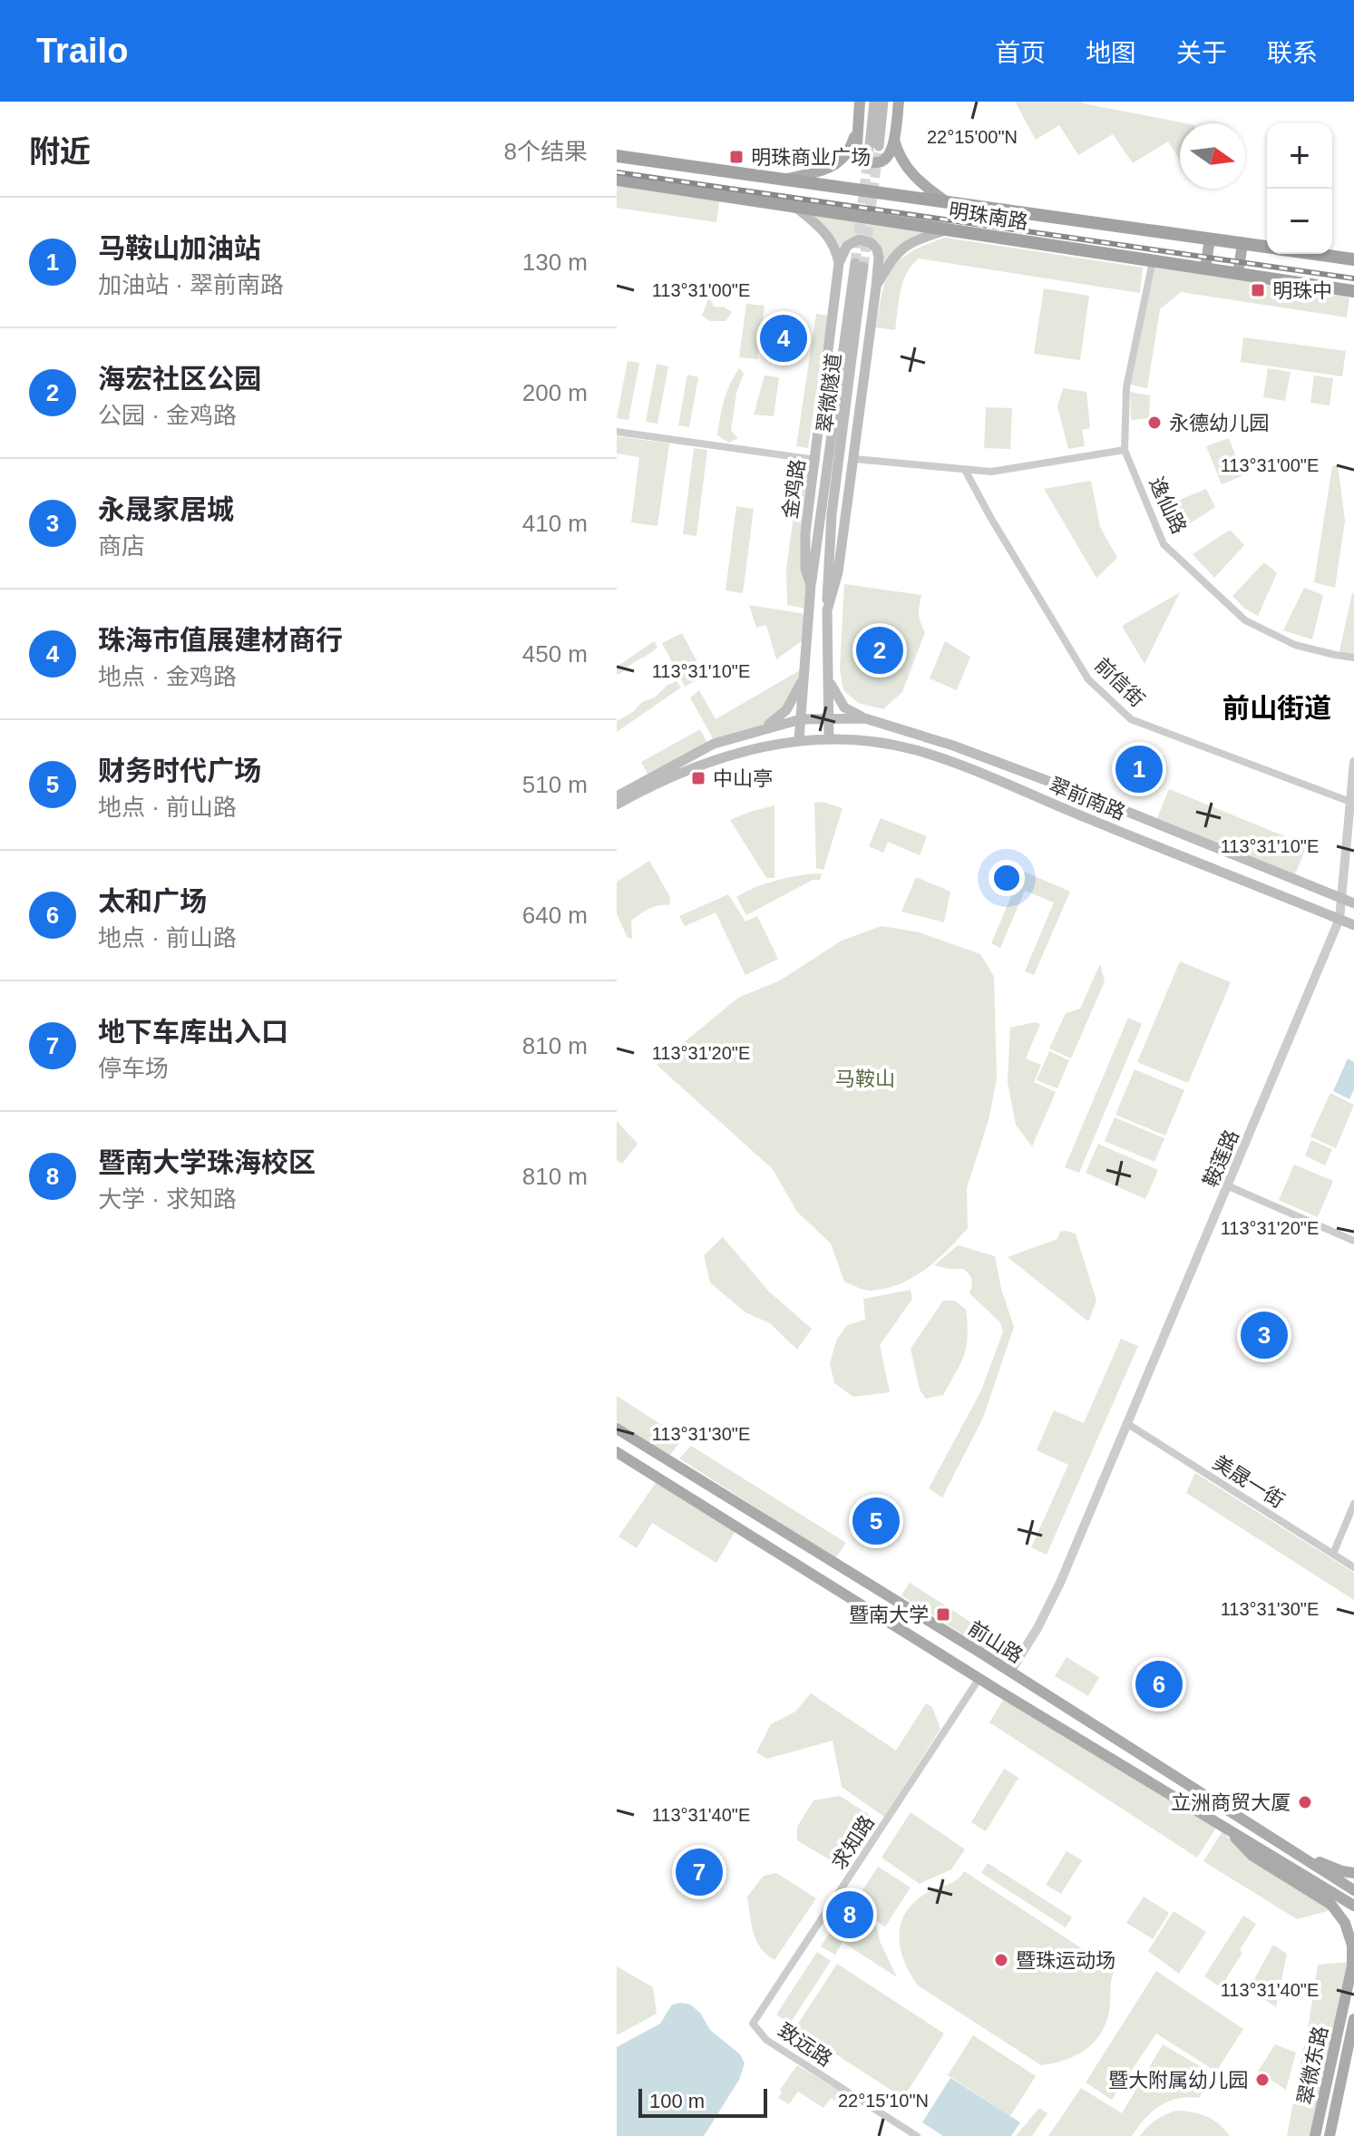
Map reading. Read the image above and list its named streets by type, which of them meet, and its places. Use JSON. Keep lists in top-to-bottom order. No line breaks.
{"streets":{"highway":["明珠南路"],"main road":["翠微隧道","金鸡路","翠前南路","前山路","翠微东路"],"street":["逸仙路","前信街","鞍莲路","美晟一街","求知路","致远路"]},"crossings":[["明珠南路","逸仙路"],["翠微隧道","金鸡路"],["金鸡路","翠前南路"],["前信街","鞍莲路"],["翠前南路","鞍莲路"],["鞍莲路","美晟一街"],["鞍莲路","前山路"],["前山路","求知路"],["前山路","翠微东路"],["求知路","致远路"]],"districts":["前山街道"],"parks":["马鞍山"],"places":{"transit":["明珠商业广场","明珠中","中山亭","暨南大学"],"other":["永德幼儿园","立洲商贸大厦","暨珠运动场","暨大附属幼儿园"]},"scale_bar":"100 m","north":"right","page":{"header":"Trailo","nav":["首页","地图","关于","联系"],"heading":["附近","8个结果"],"map_buttons":["+","−"],"list":[{"mark":"1","name":"马鞍山加油站","note":"加油站 · 翠前南路","value":"130 m"},{"mark":"2","name":"海宏社区公园","note":"公园 · 金鸡路","value":"200 m"},{"mark":"3","name":"永晟家居城","note":"商店","value":"410 m"},{"mark":"4","name":"珠海市值展建材商行","note":"地点 · 金鸡路","value":"450 m"},{"mark":"5","name":"财务时代广场","note":"地点 · 前山路","value":"510 m"},{"mark":"6","name":"太和广场","note":"地点 · 前山路","value":"640 m"},{"mark":"7","name":"地下车库出入口","note":"停车场","value":"810 m"},{"mark":"8","name":"暨南大学珠海校区","note":"大学 · 求知路","value":"810 m"}],"pins":["4","2","1","3","5","6","7","8"],"scale":"100 m"},"coordinates":["22°15'00\"N","113°31'00\"E","113°31'10\"E","113°31'20\"E","113°31'30\"E","113°31'40\"E","22°15'10\"N"]}
